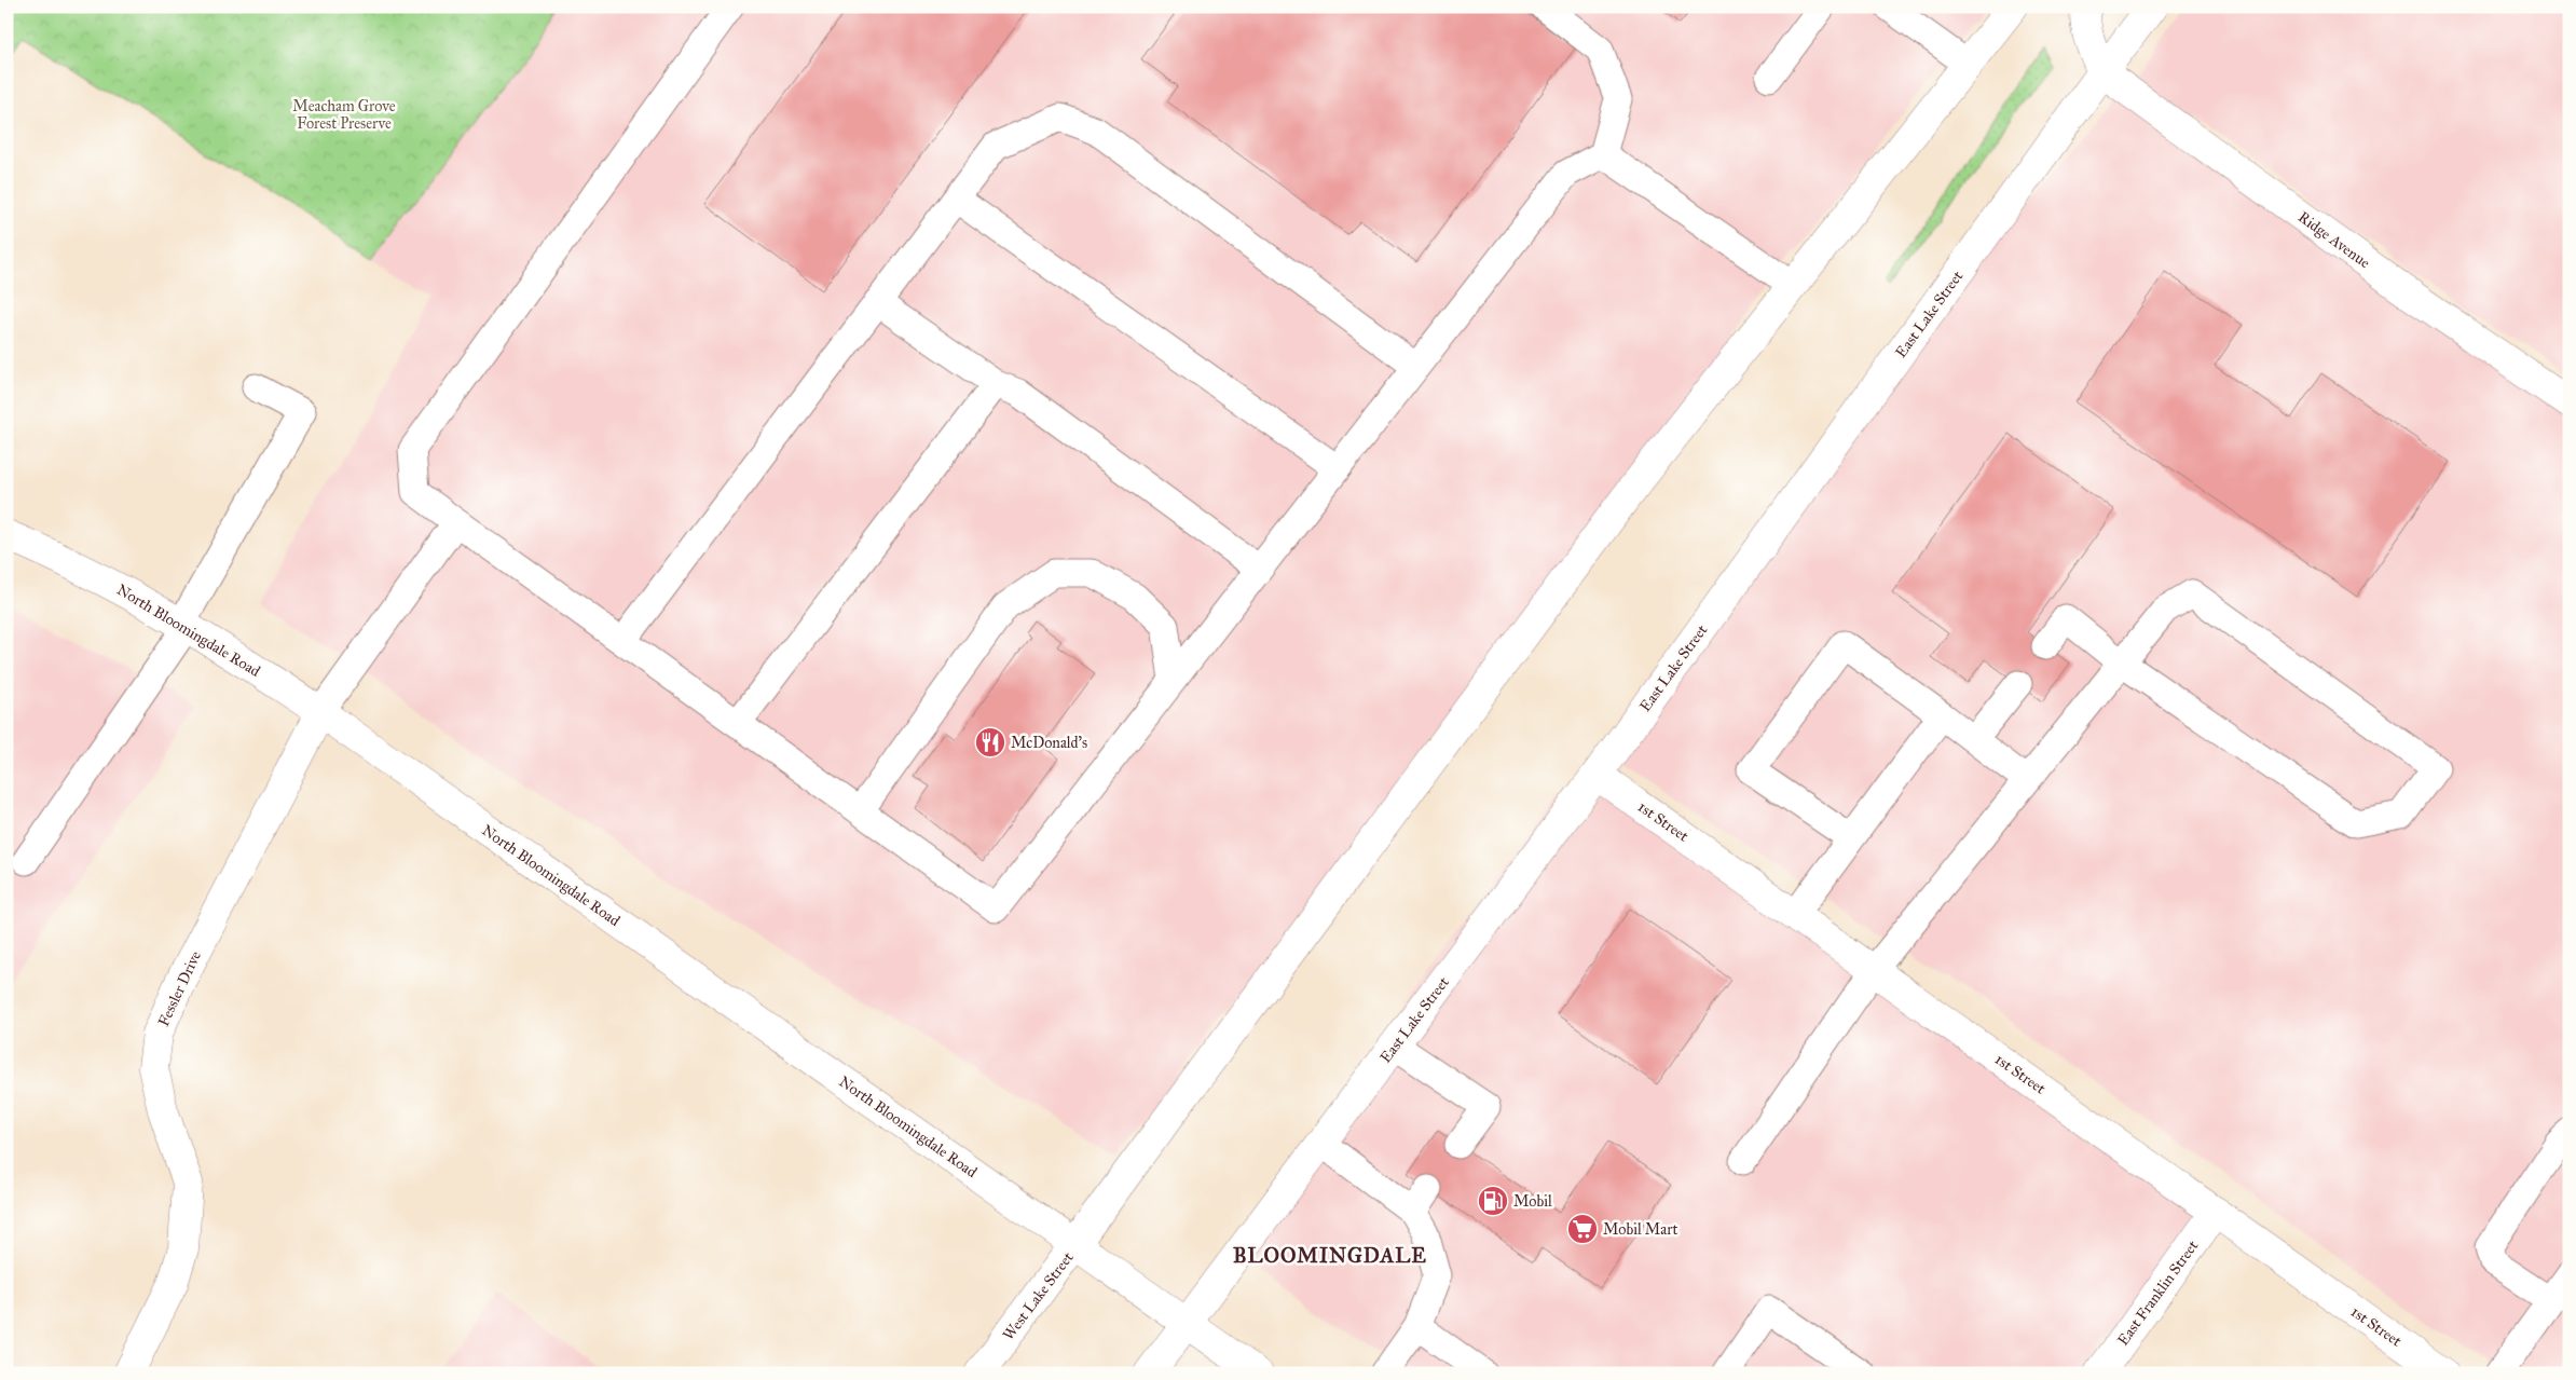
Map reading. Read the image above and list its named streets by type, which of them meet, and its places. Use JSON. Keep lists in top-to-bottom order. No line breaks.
{"streets":{"main road":["Ridge Avenue","East Lake Street","North Bloomingdale Road","1st Street","Fessler Drive","East Franklin Street","West Lake Street"]},"crossings":[["Ridge Avenue","East Lake Street"],["East Lake Street","North Bloomingdale Road"],["East Lake Street","1st Street"],["North Bloomingdale Road","Fessler Drive"],["North Bloomingdale Road","West Lake Street"],["1st Street","East Franklin Street"]],"districts":["BLOOMINGDALE"],"parks":["Meacham Grove Forest Preserve"],"places":{"restaurant":["McDonald's"],"fuel station":["Mobil"],"supermarket":["Mobil Mart"]}}
